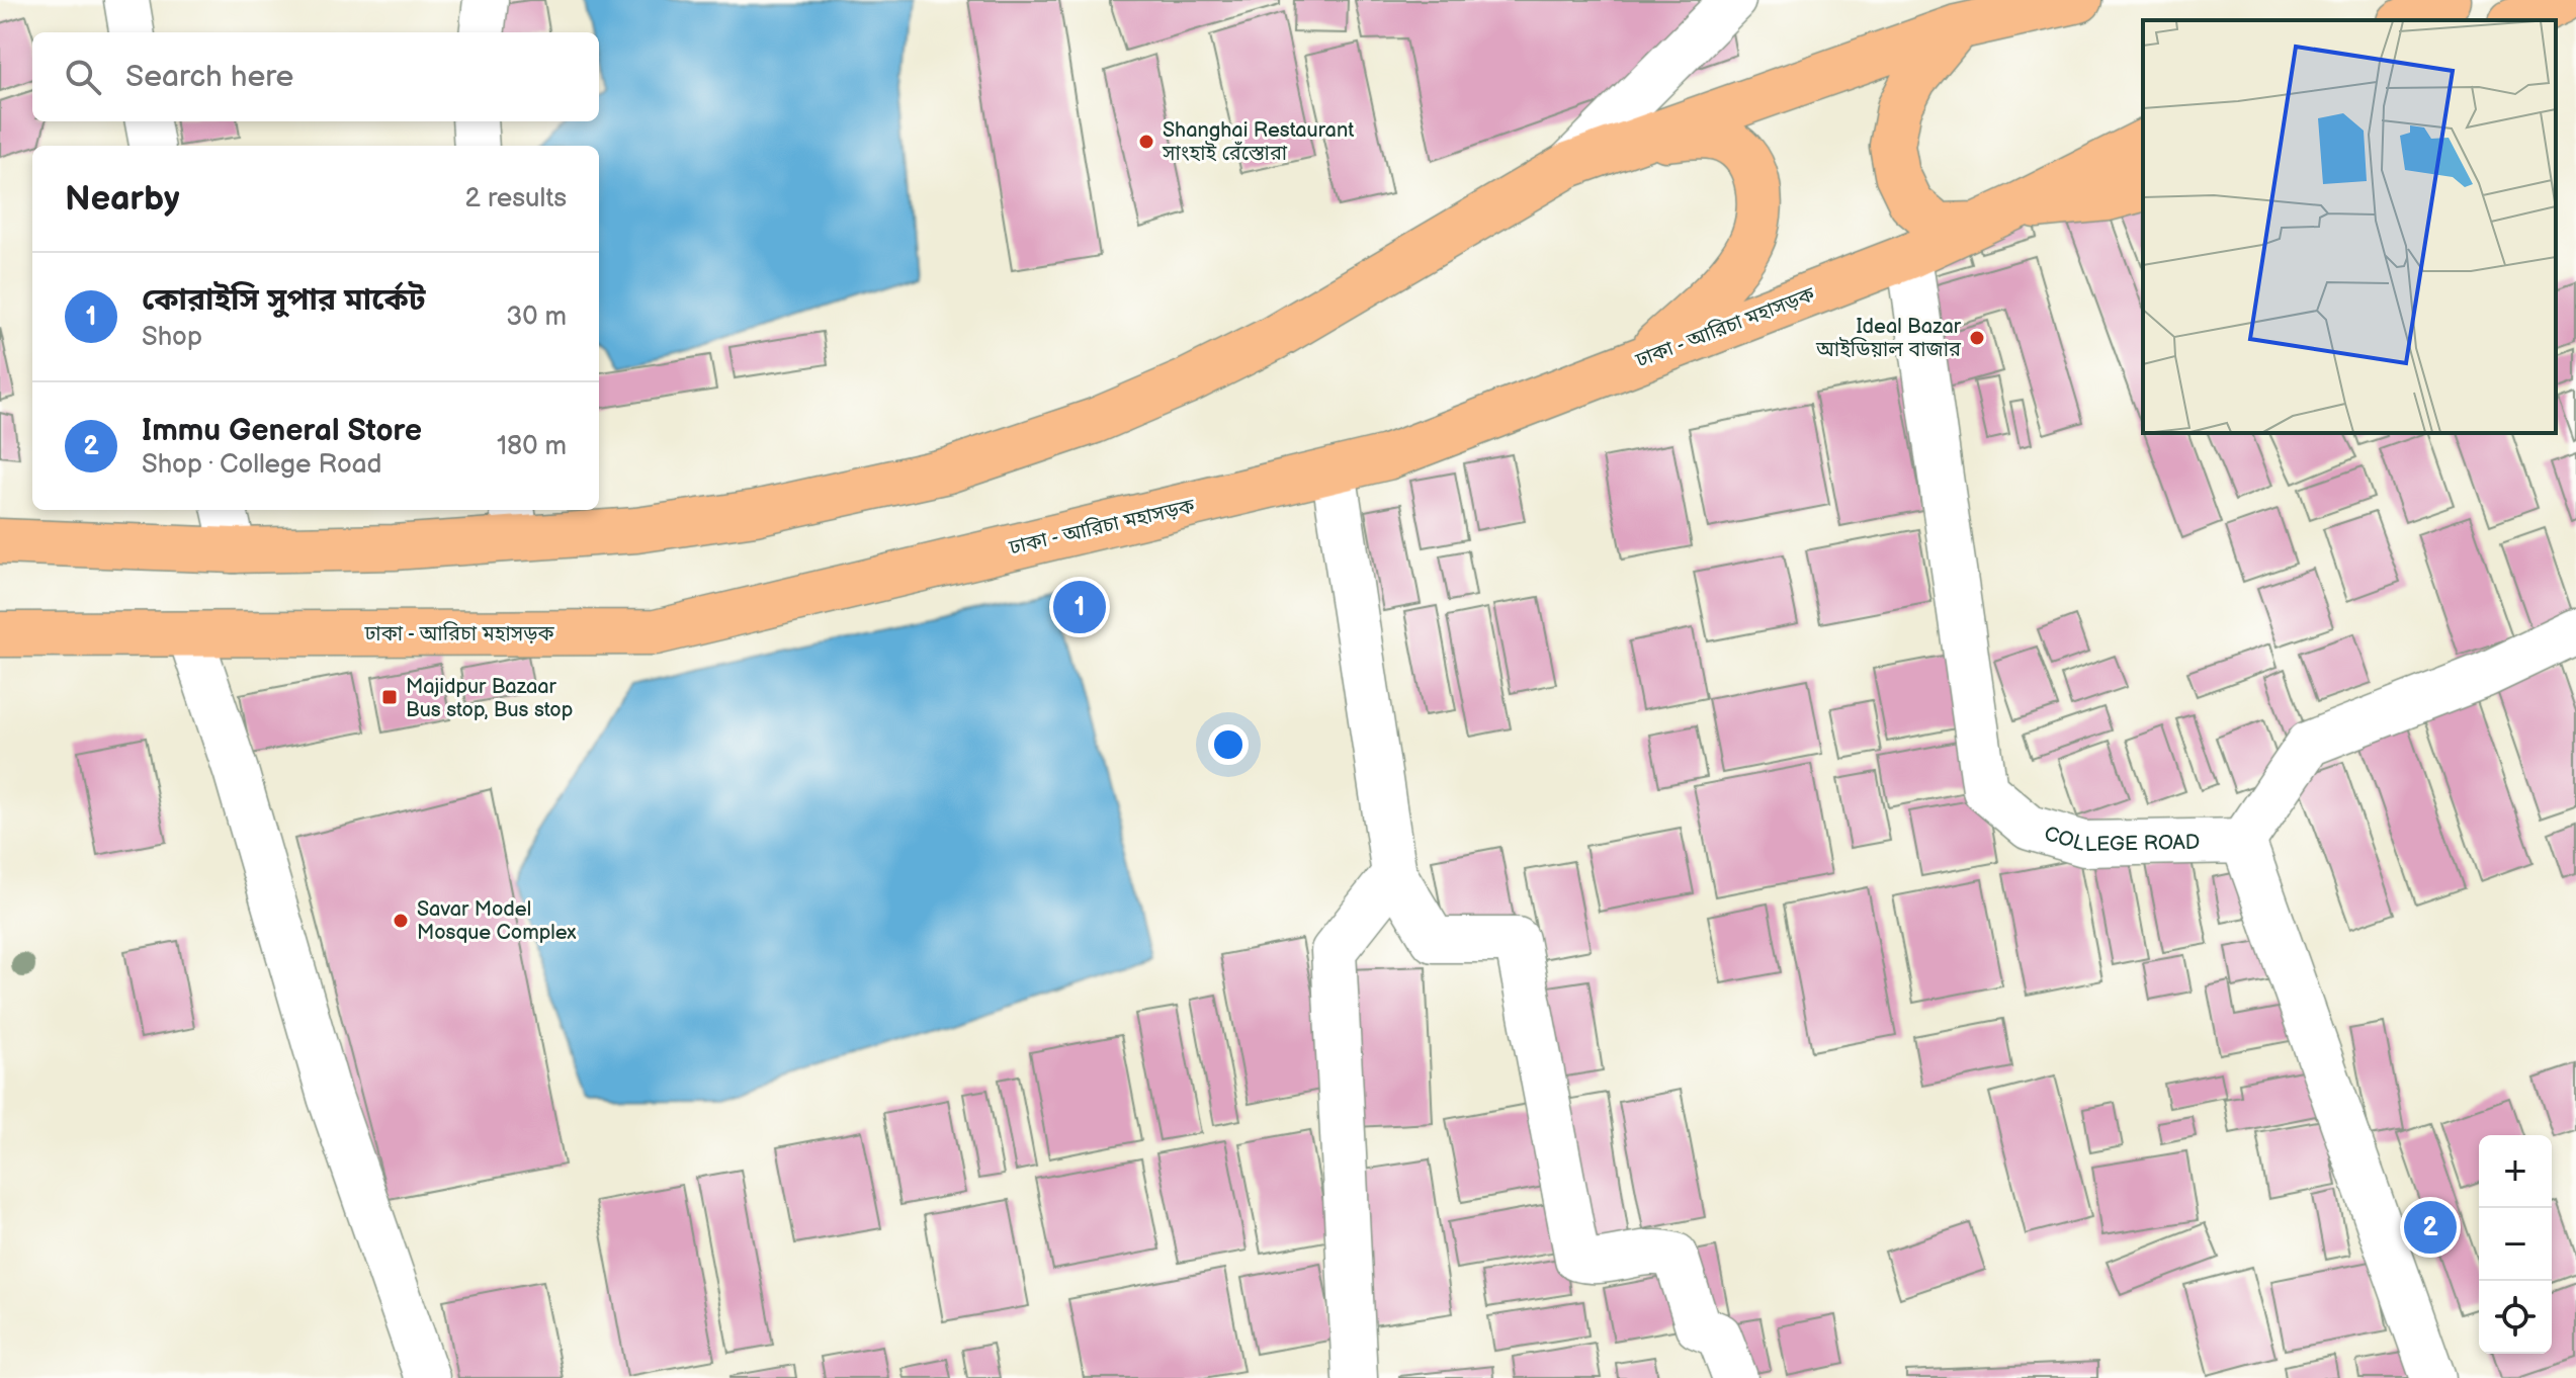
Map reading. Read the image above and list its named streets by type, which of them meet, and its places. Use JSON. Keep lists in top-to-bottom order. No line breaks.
{"streets":{"highway":["ঢাকা - আরিচা মহাসড়ক"],"street":["COLLEGE ROAD"]},"crossings":[["ঢাকা - আরিচা মহাসড়ক","COLLEGE ROAD"]],"places":{"other":["Shanghai Restaurant সাংহাই রেঁস্তোরা","Ideal Bazar আইডিয়াল বাজার","Savar Model Mosque Complex"],"transit":["Majidpur Bazaar Bus stop, Bus stop"]},"page":{"search":"Search here","heading":["Nearby","2 results"],"list":[{"mark":"1","name":"কোরাইসি সুপার মার্কেট","note":"Shop","value":"30 m"},{"mark":"2","name":"Immu General Store","note":"Shop · College Road","value":"180 m"}],"pins":["1","2"],"map_buttons":["+","−"]}}
